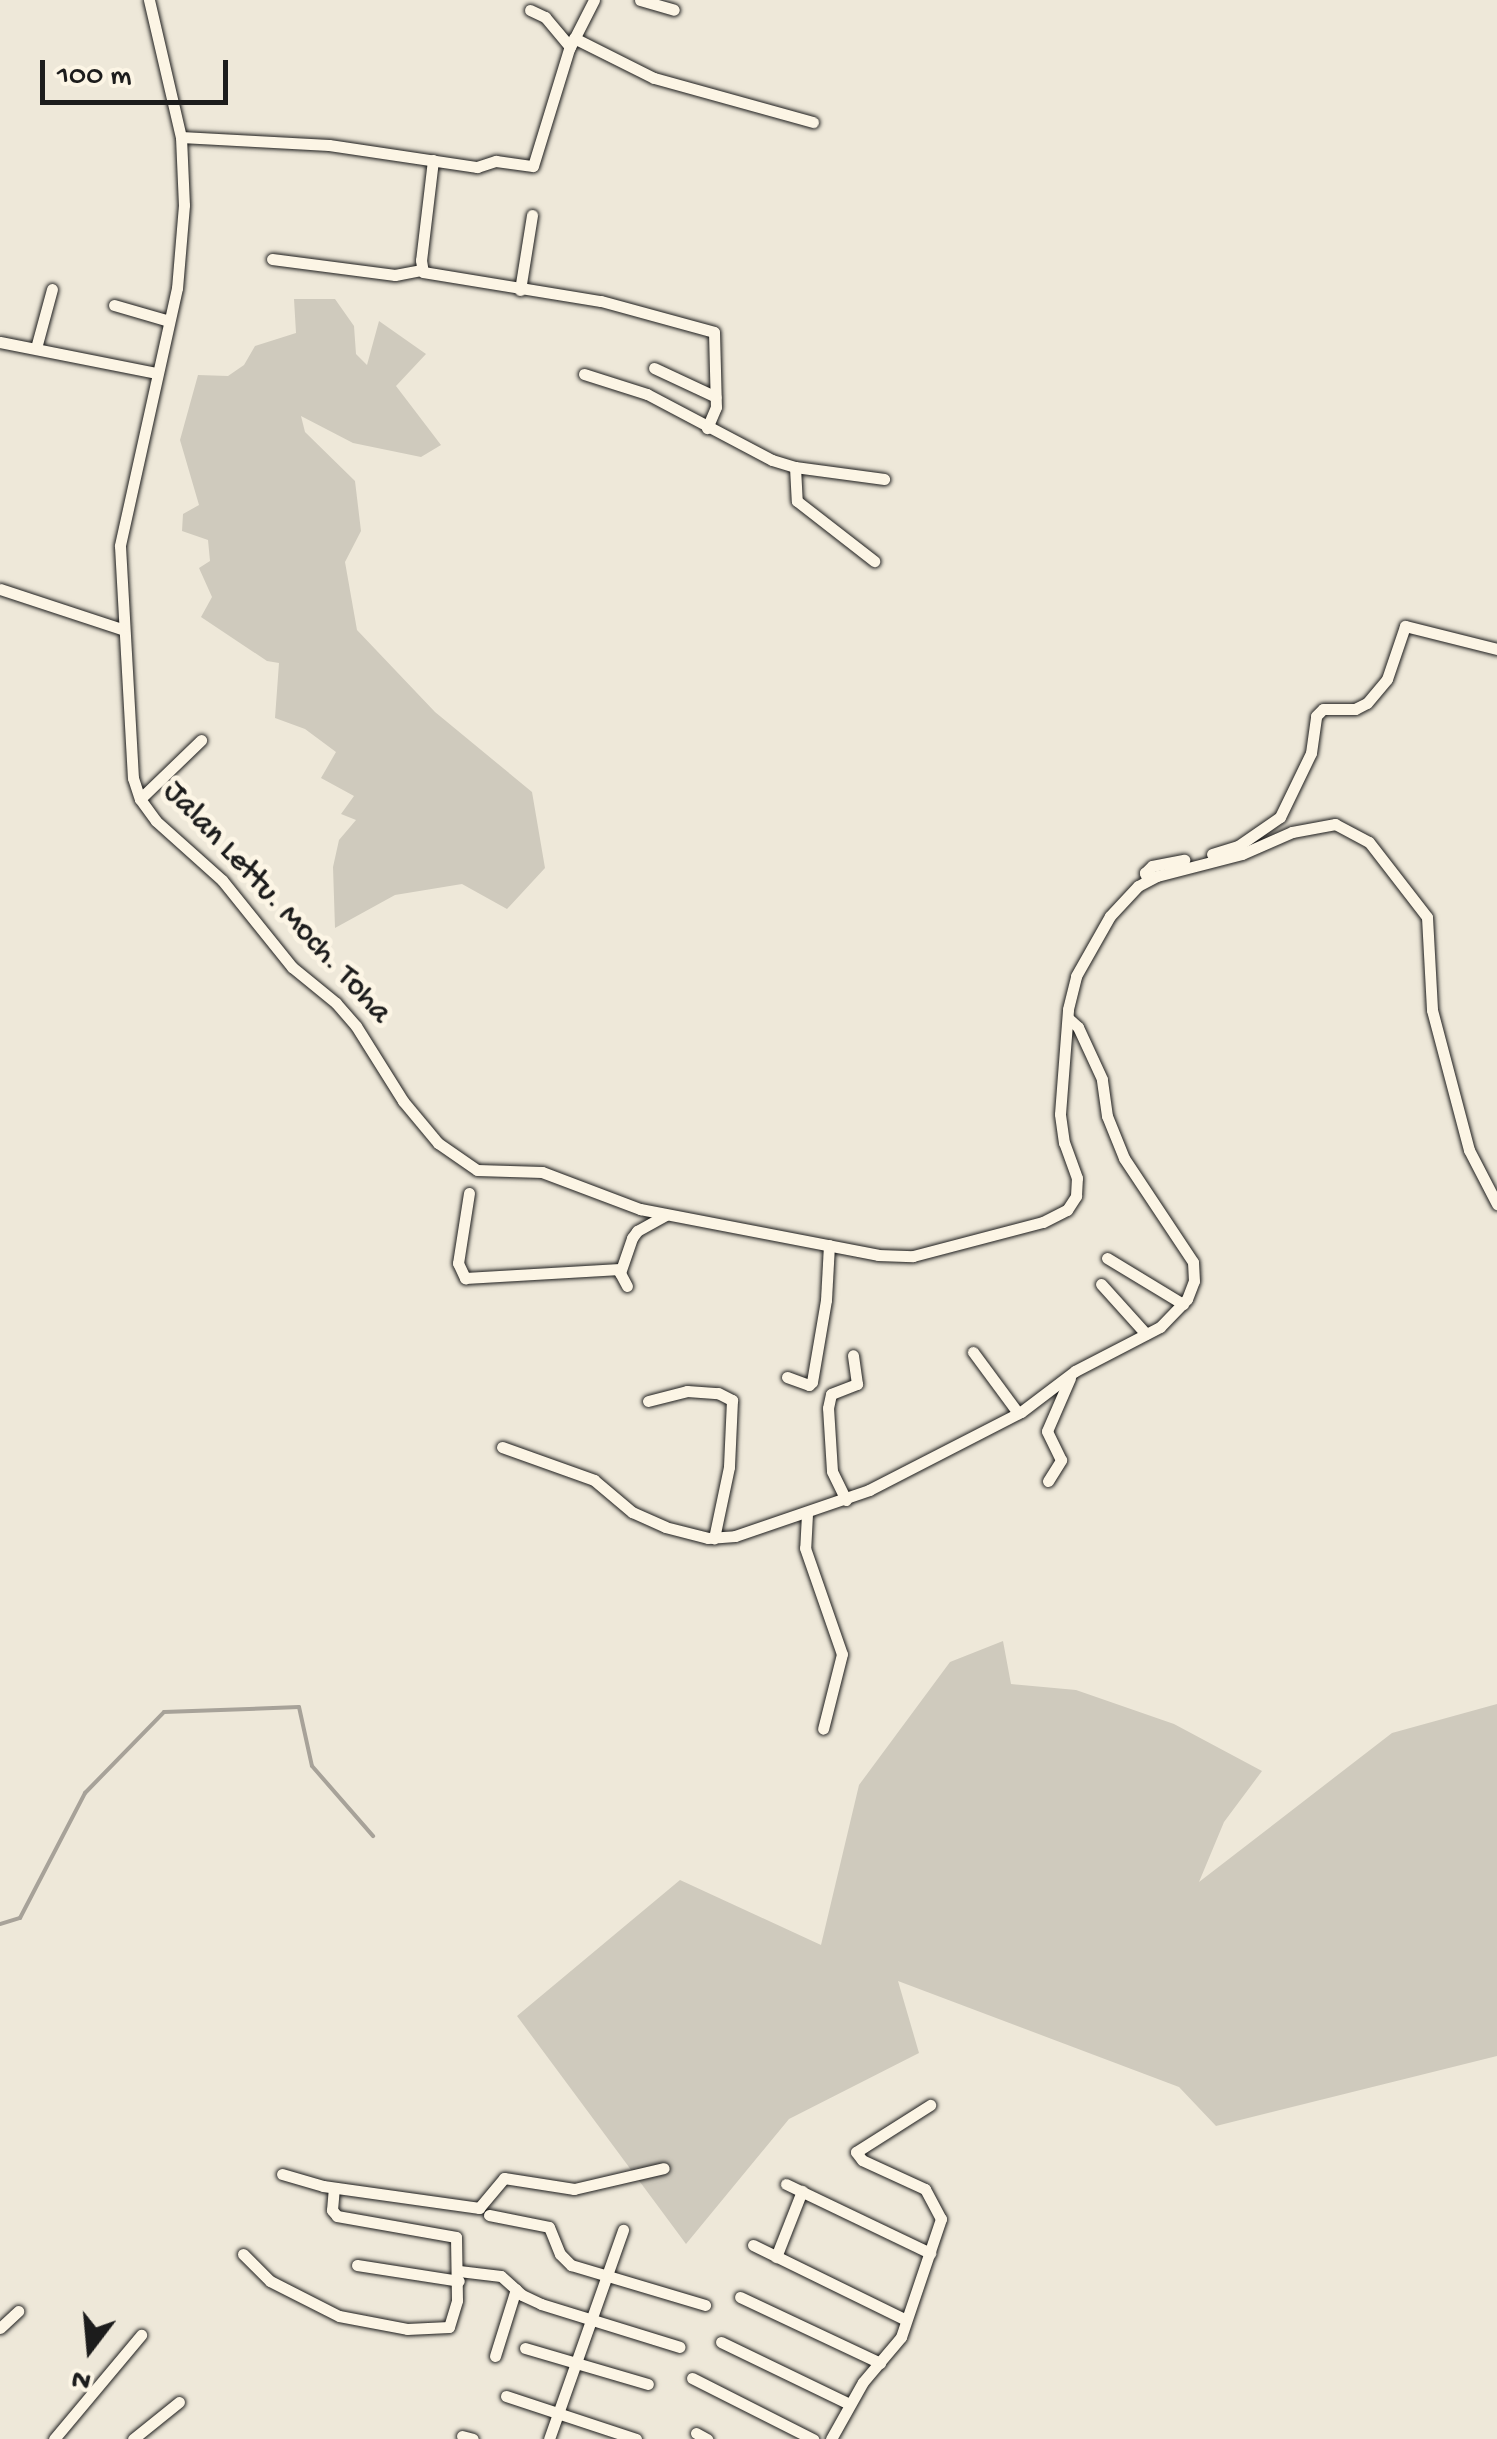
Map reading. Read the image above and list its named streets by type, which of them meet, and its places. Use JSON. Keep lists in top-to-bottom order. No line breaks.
{"streets":{"street":["Jalan Lettu. Moch. Toha"]},"scale_bar":"100 m","north":"bottom"}
